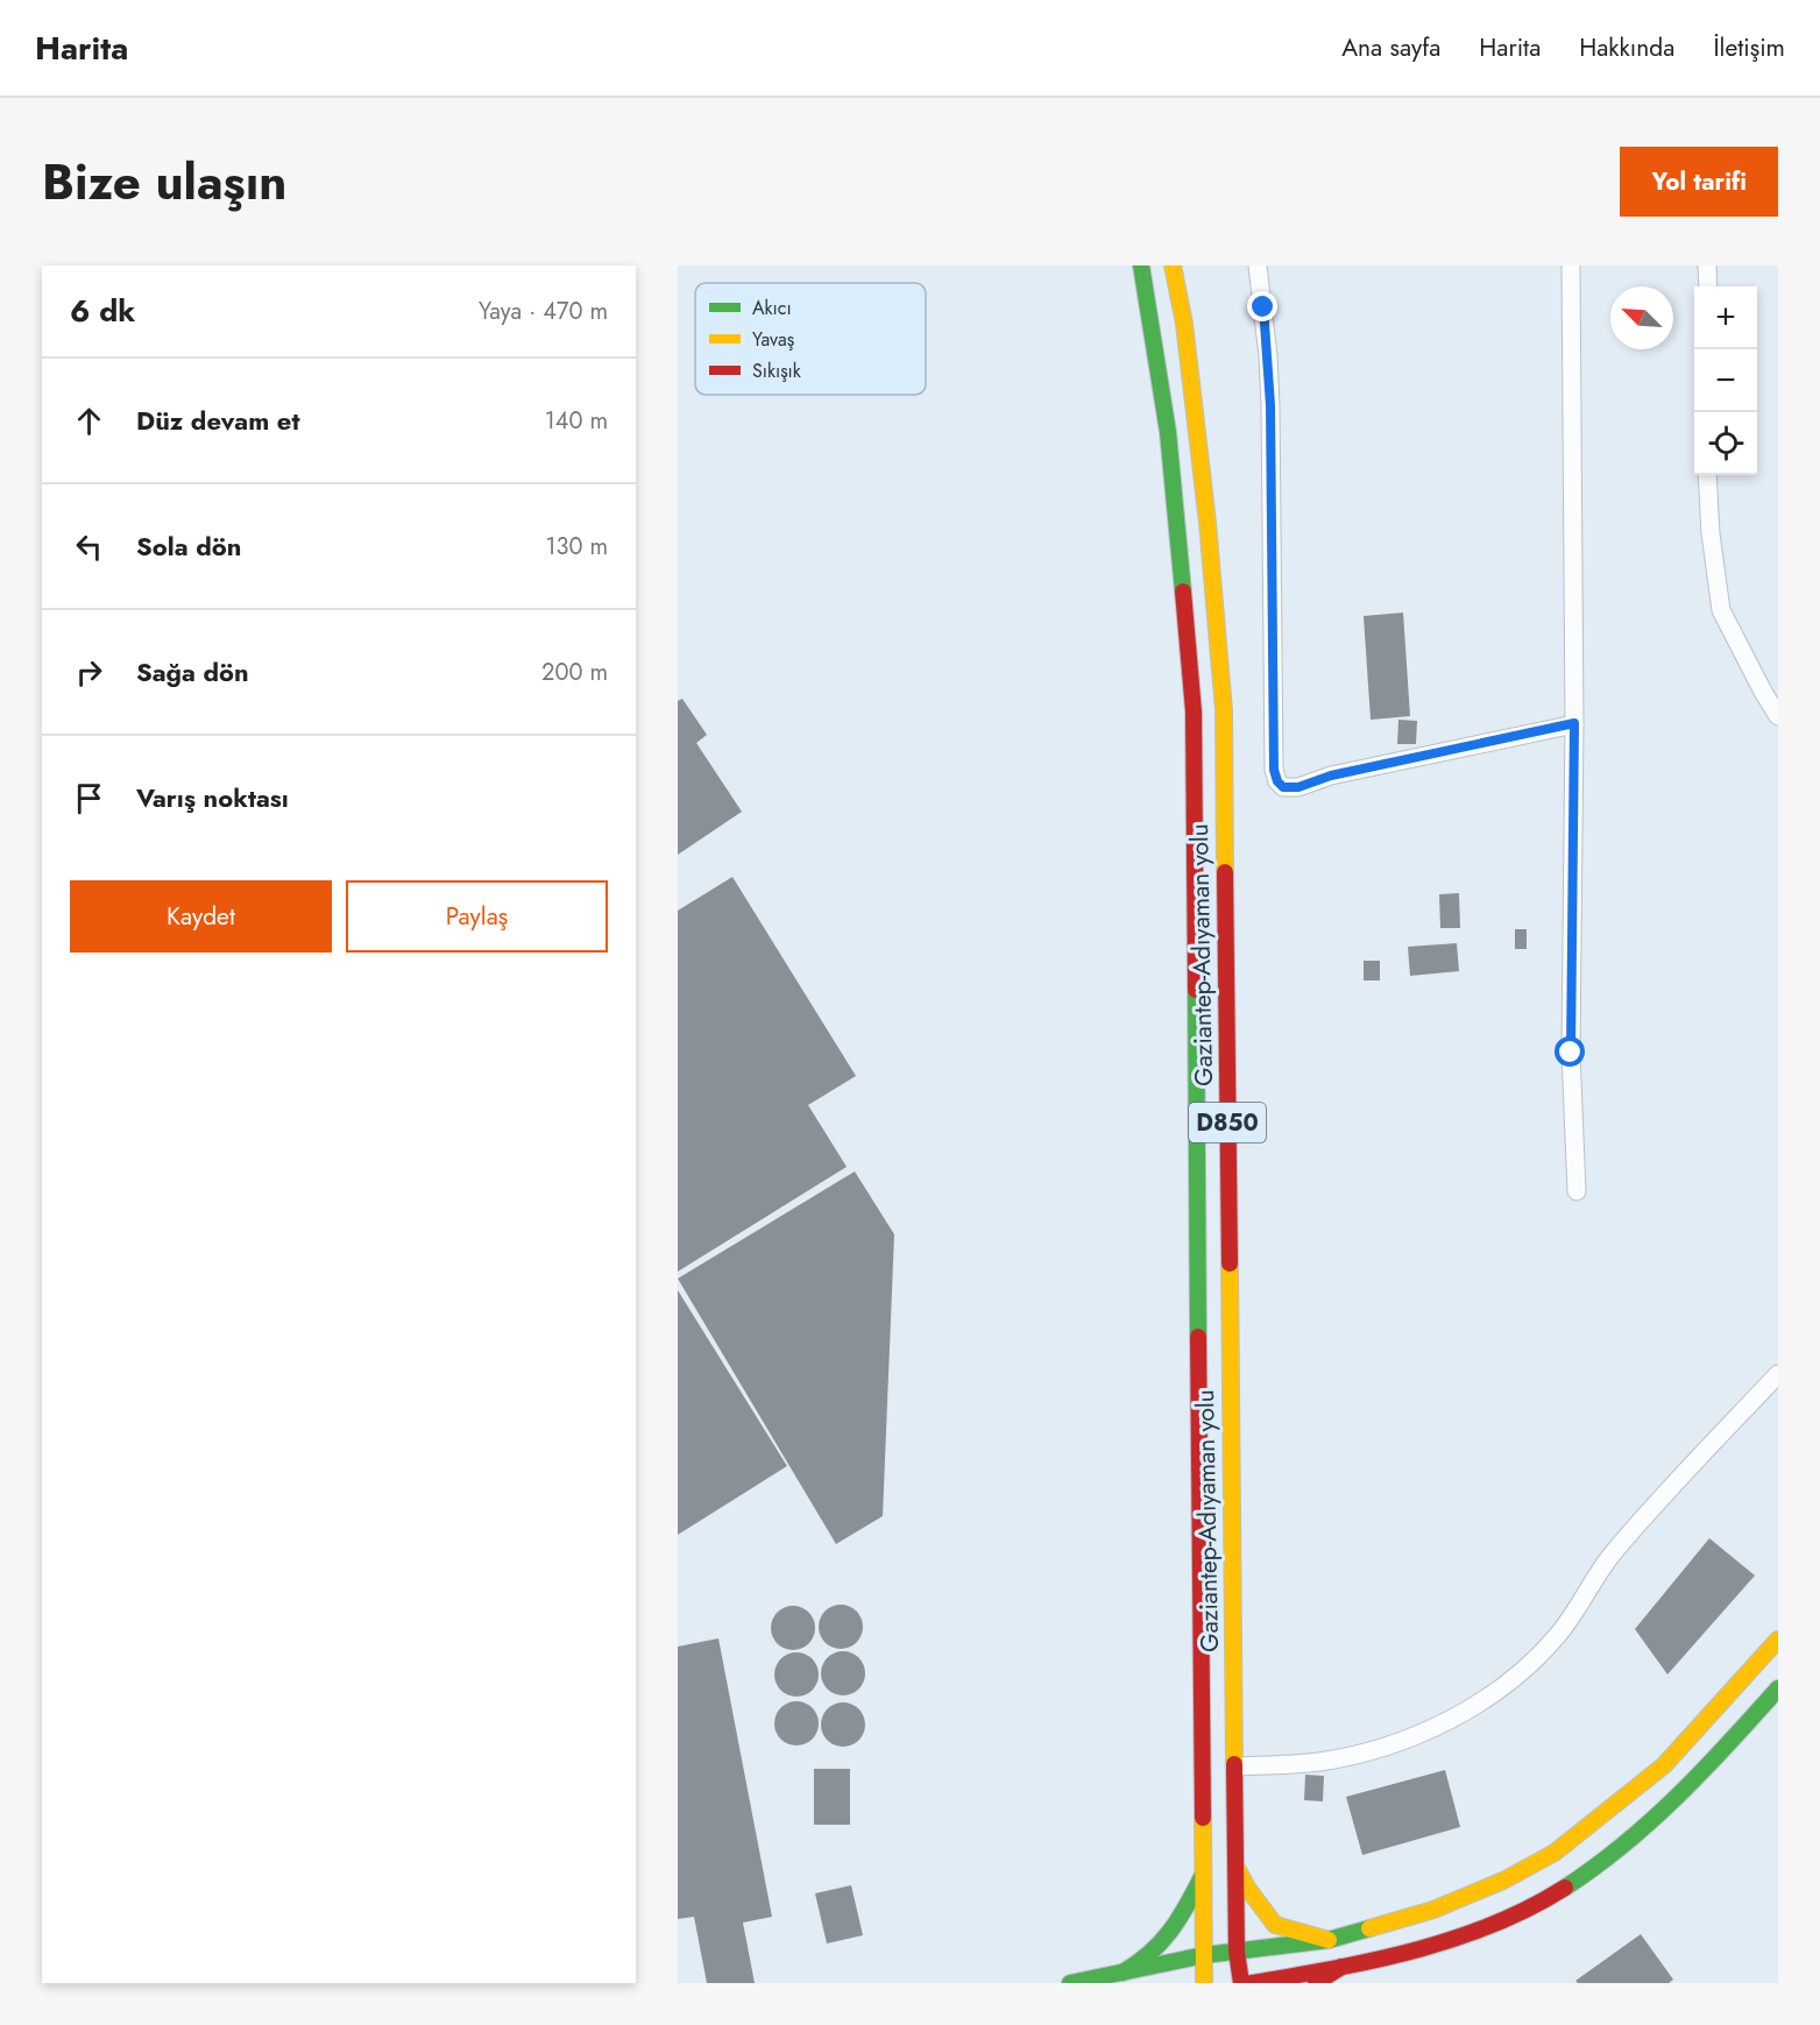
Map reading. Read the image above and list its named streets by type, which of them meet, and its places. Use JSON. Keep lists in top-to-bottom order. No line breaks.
{"streets":{"main road":["Gaziantep-Adıyaman yolu","D850"]},"legend":["Akıcı","Yavaş","Sıkışık"],"north":"top left","page":{"header":"Harita","nav":["Ana sayfa","Harita","Hakkında","İletişim"],"title":"Bize ulaşın","buttons":["Yol tarifi",["Kaydet","Paylaş"]],"heading":["6 dk","Yaya · 470 m"],"map_buttons":["+","−"],"list":[["Düz devam et","140 m"],["Sola dön","130 m"],["Sağa dön","200 m"],"Varış noktası"]}}
